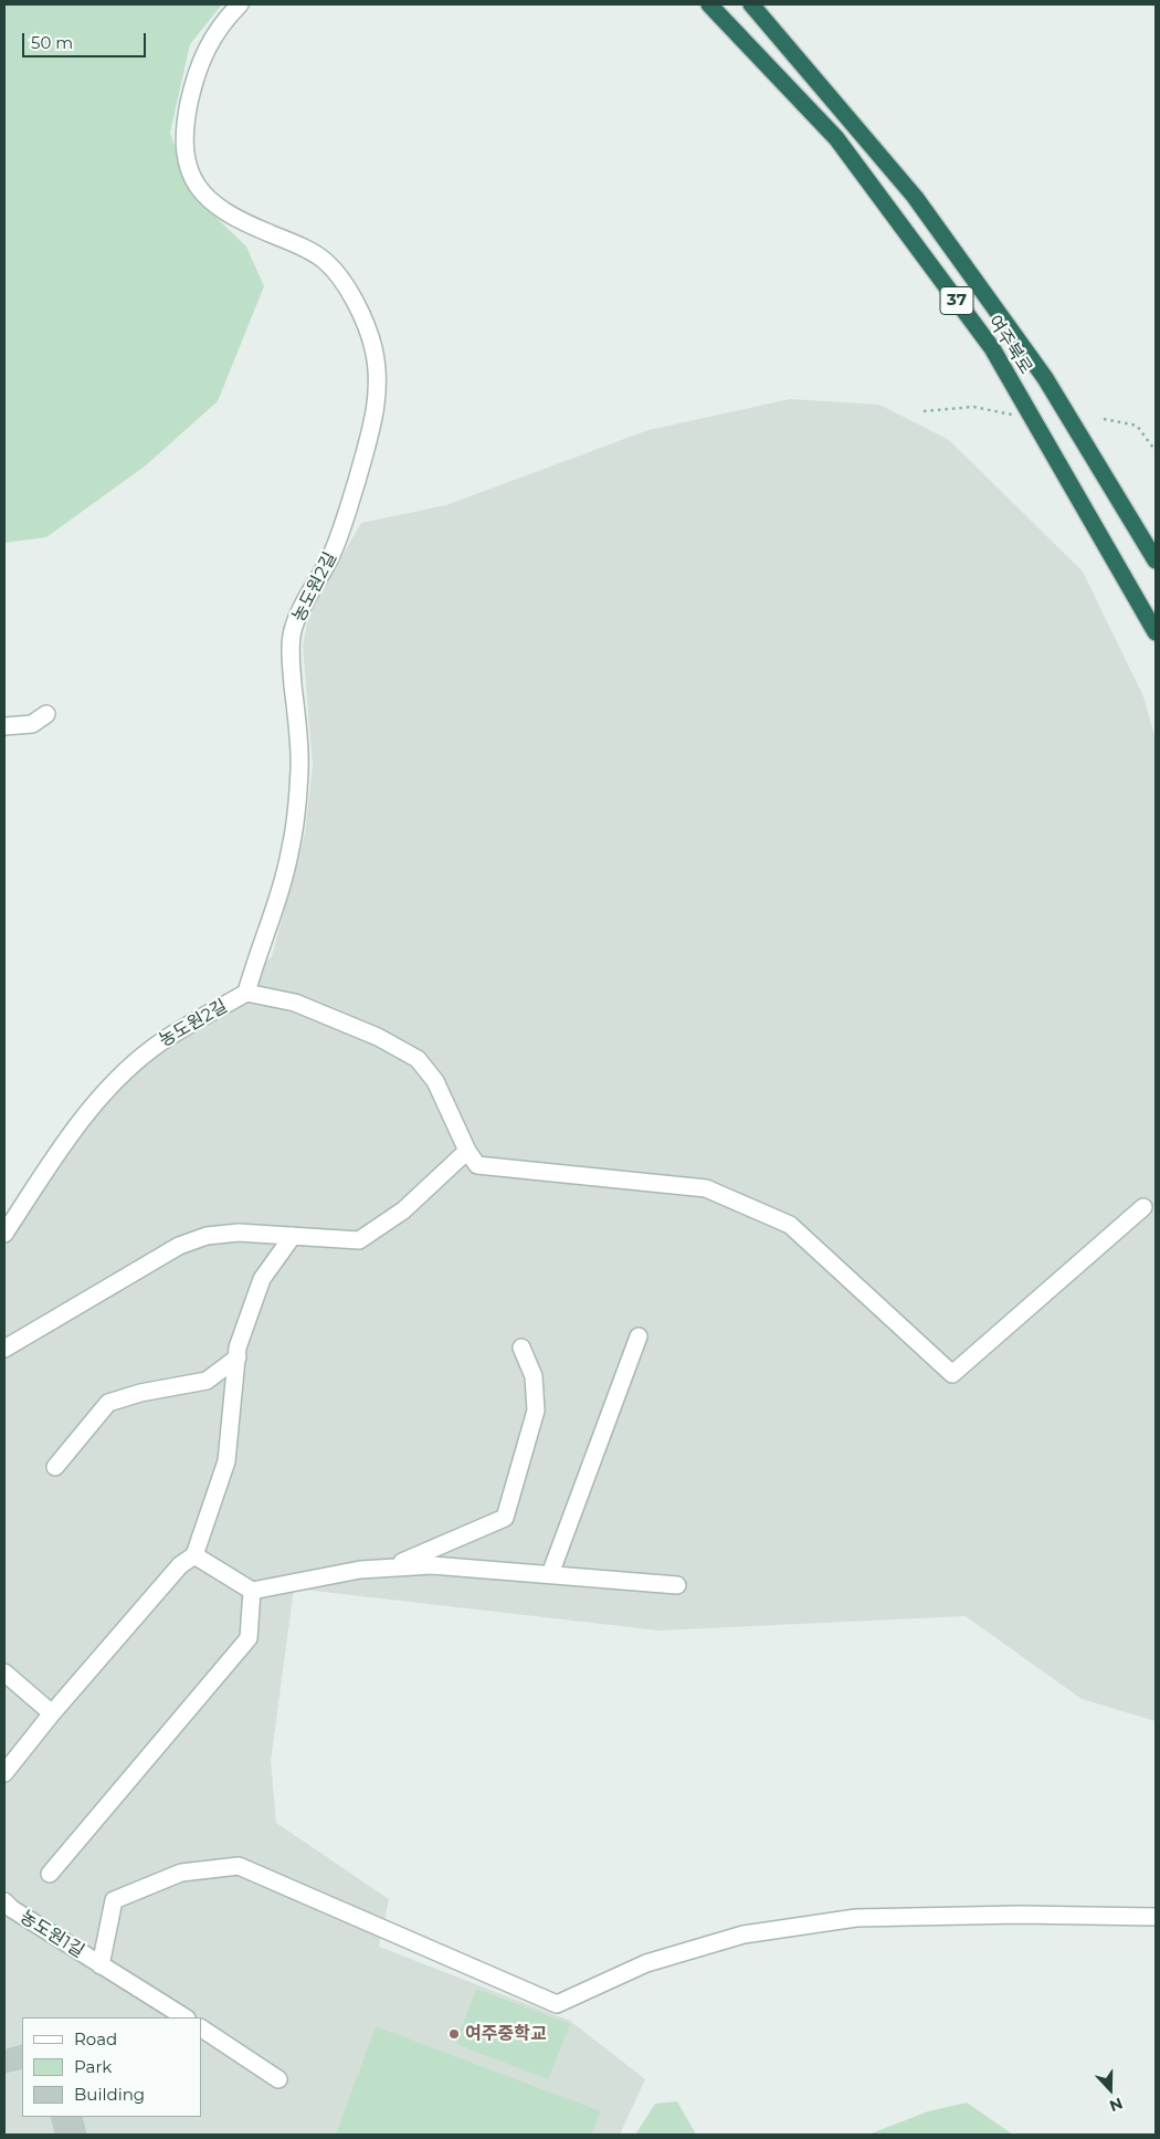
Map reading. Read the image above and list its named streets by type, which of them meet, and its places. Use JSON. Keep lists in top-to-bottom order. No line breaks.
{"streets":{"highway":["37","여주북로"],"street":["농도원2길","농도원1길"]},"places":["여주중학교"],"legend":["Road","Park","Building"],"scale_bar":"50 m","north":"bottom"}
